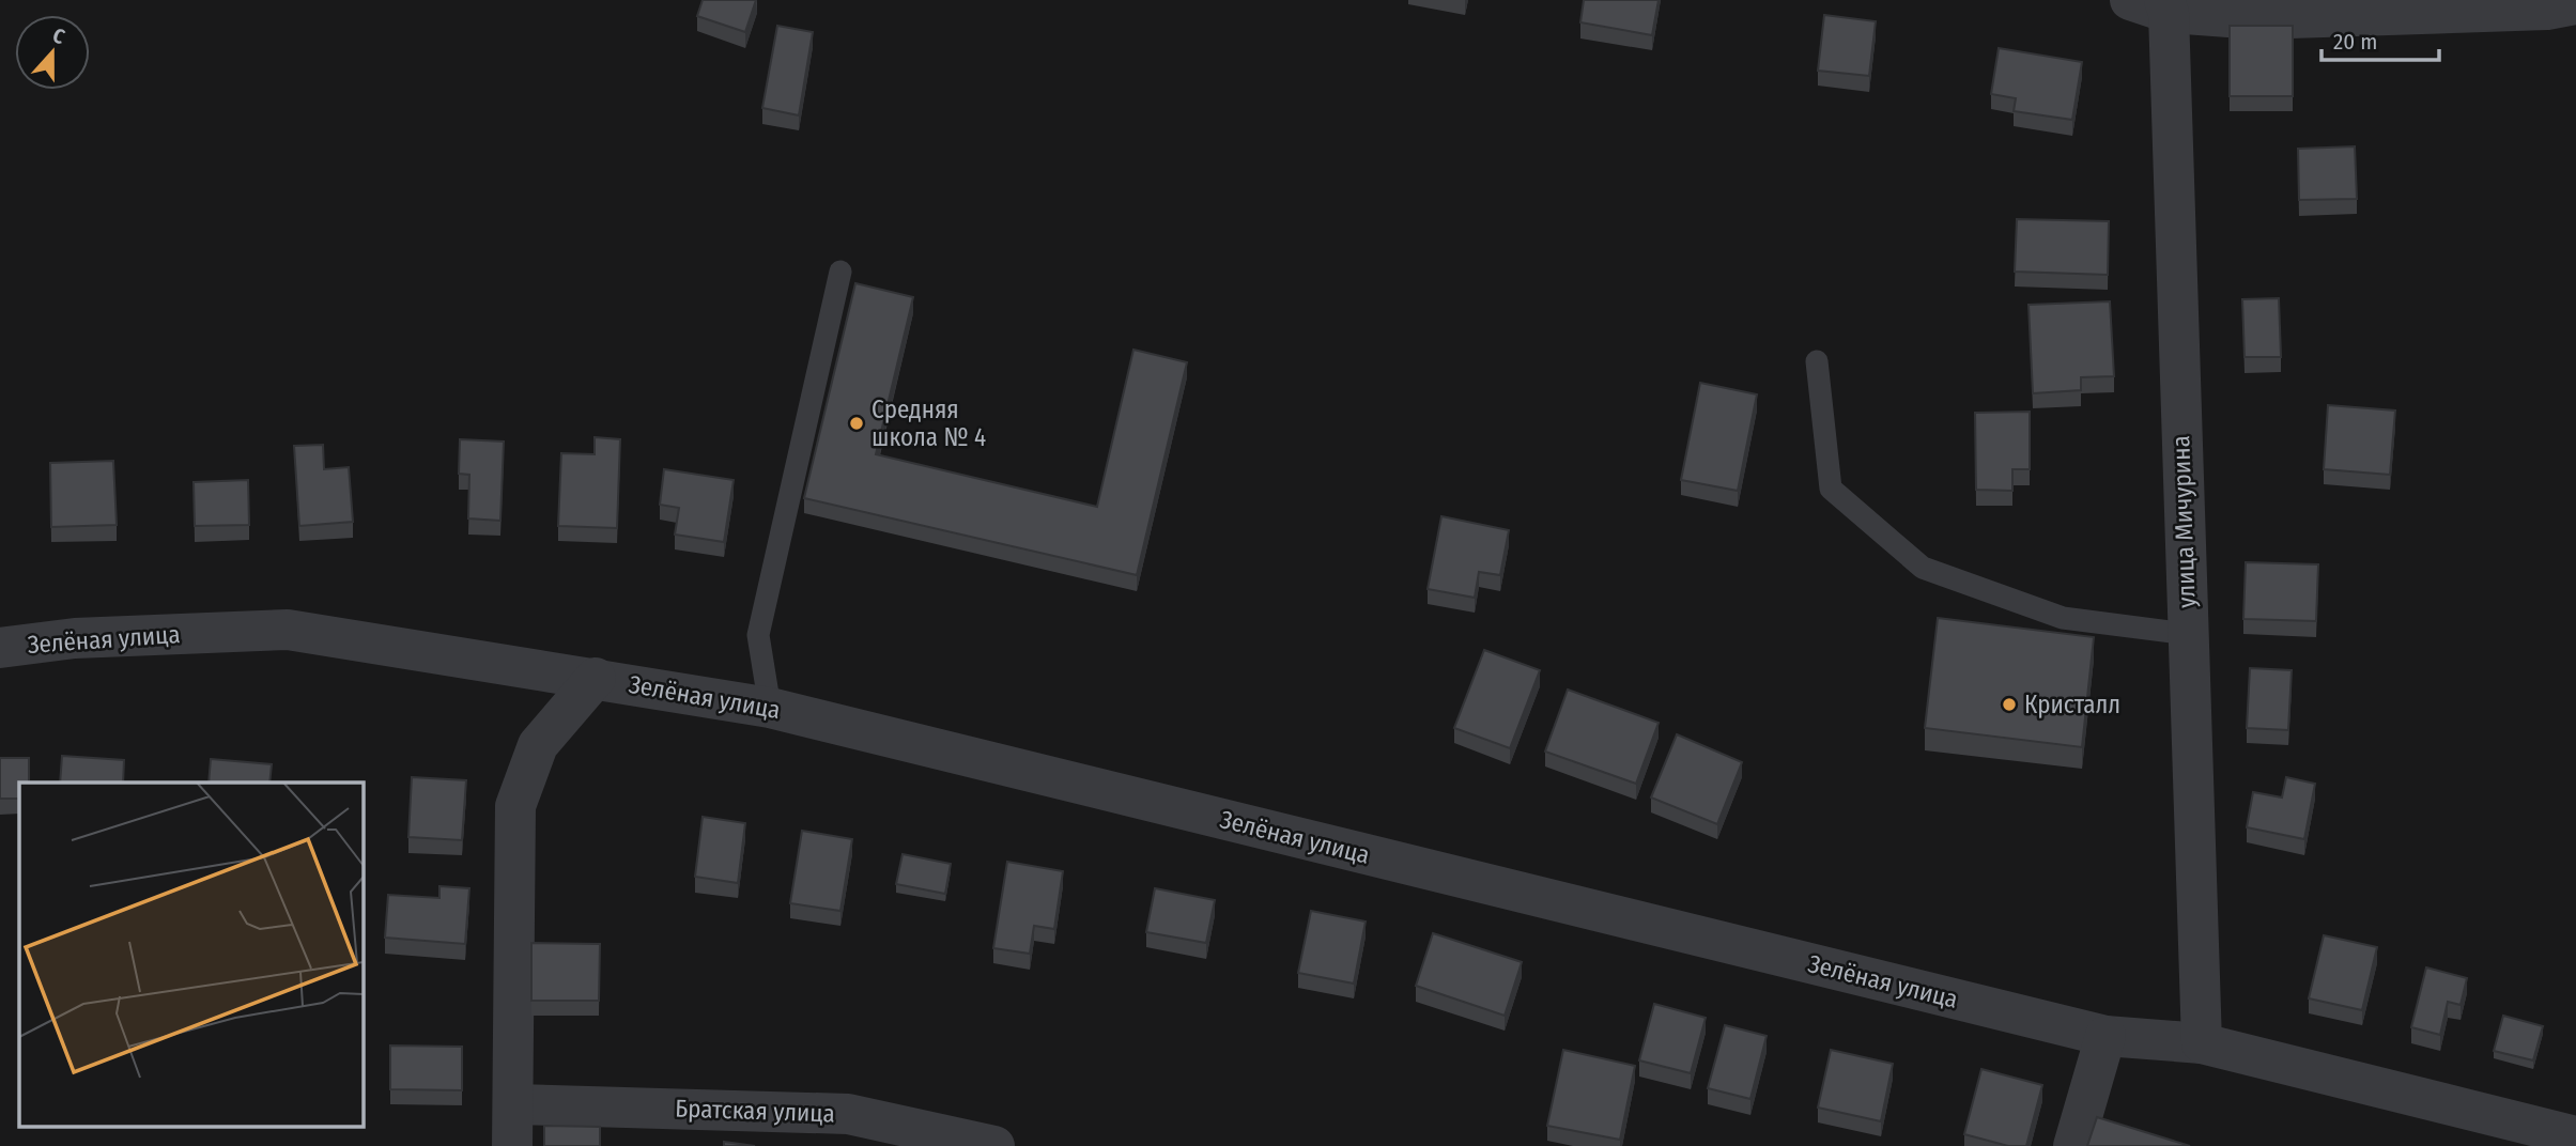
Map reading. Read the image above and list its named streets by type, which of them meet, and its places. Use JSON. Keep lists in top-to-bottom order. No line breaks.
{"streets":{"street":["улица Мичурина","Зелёная улица","Братская улица"]},"crossings":[["улица Мичурина","Зелёная улица"]],"places":["Средняя школа № 4","Кристалл"],"scale_bar":"20 m","north":"top"}
